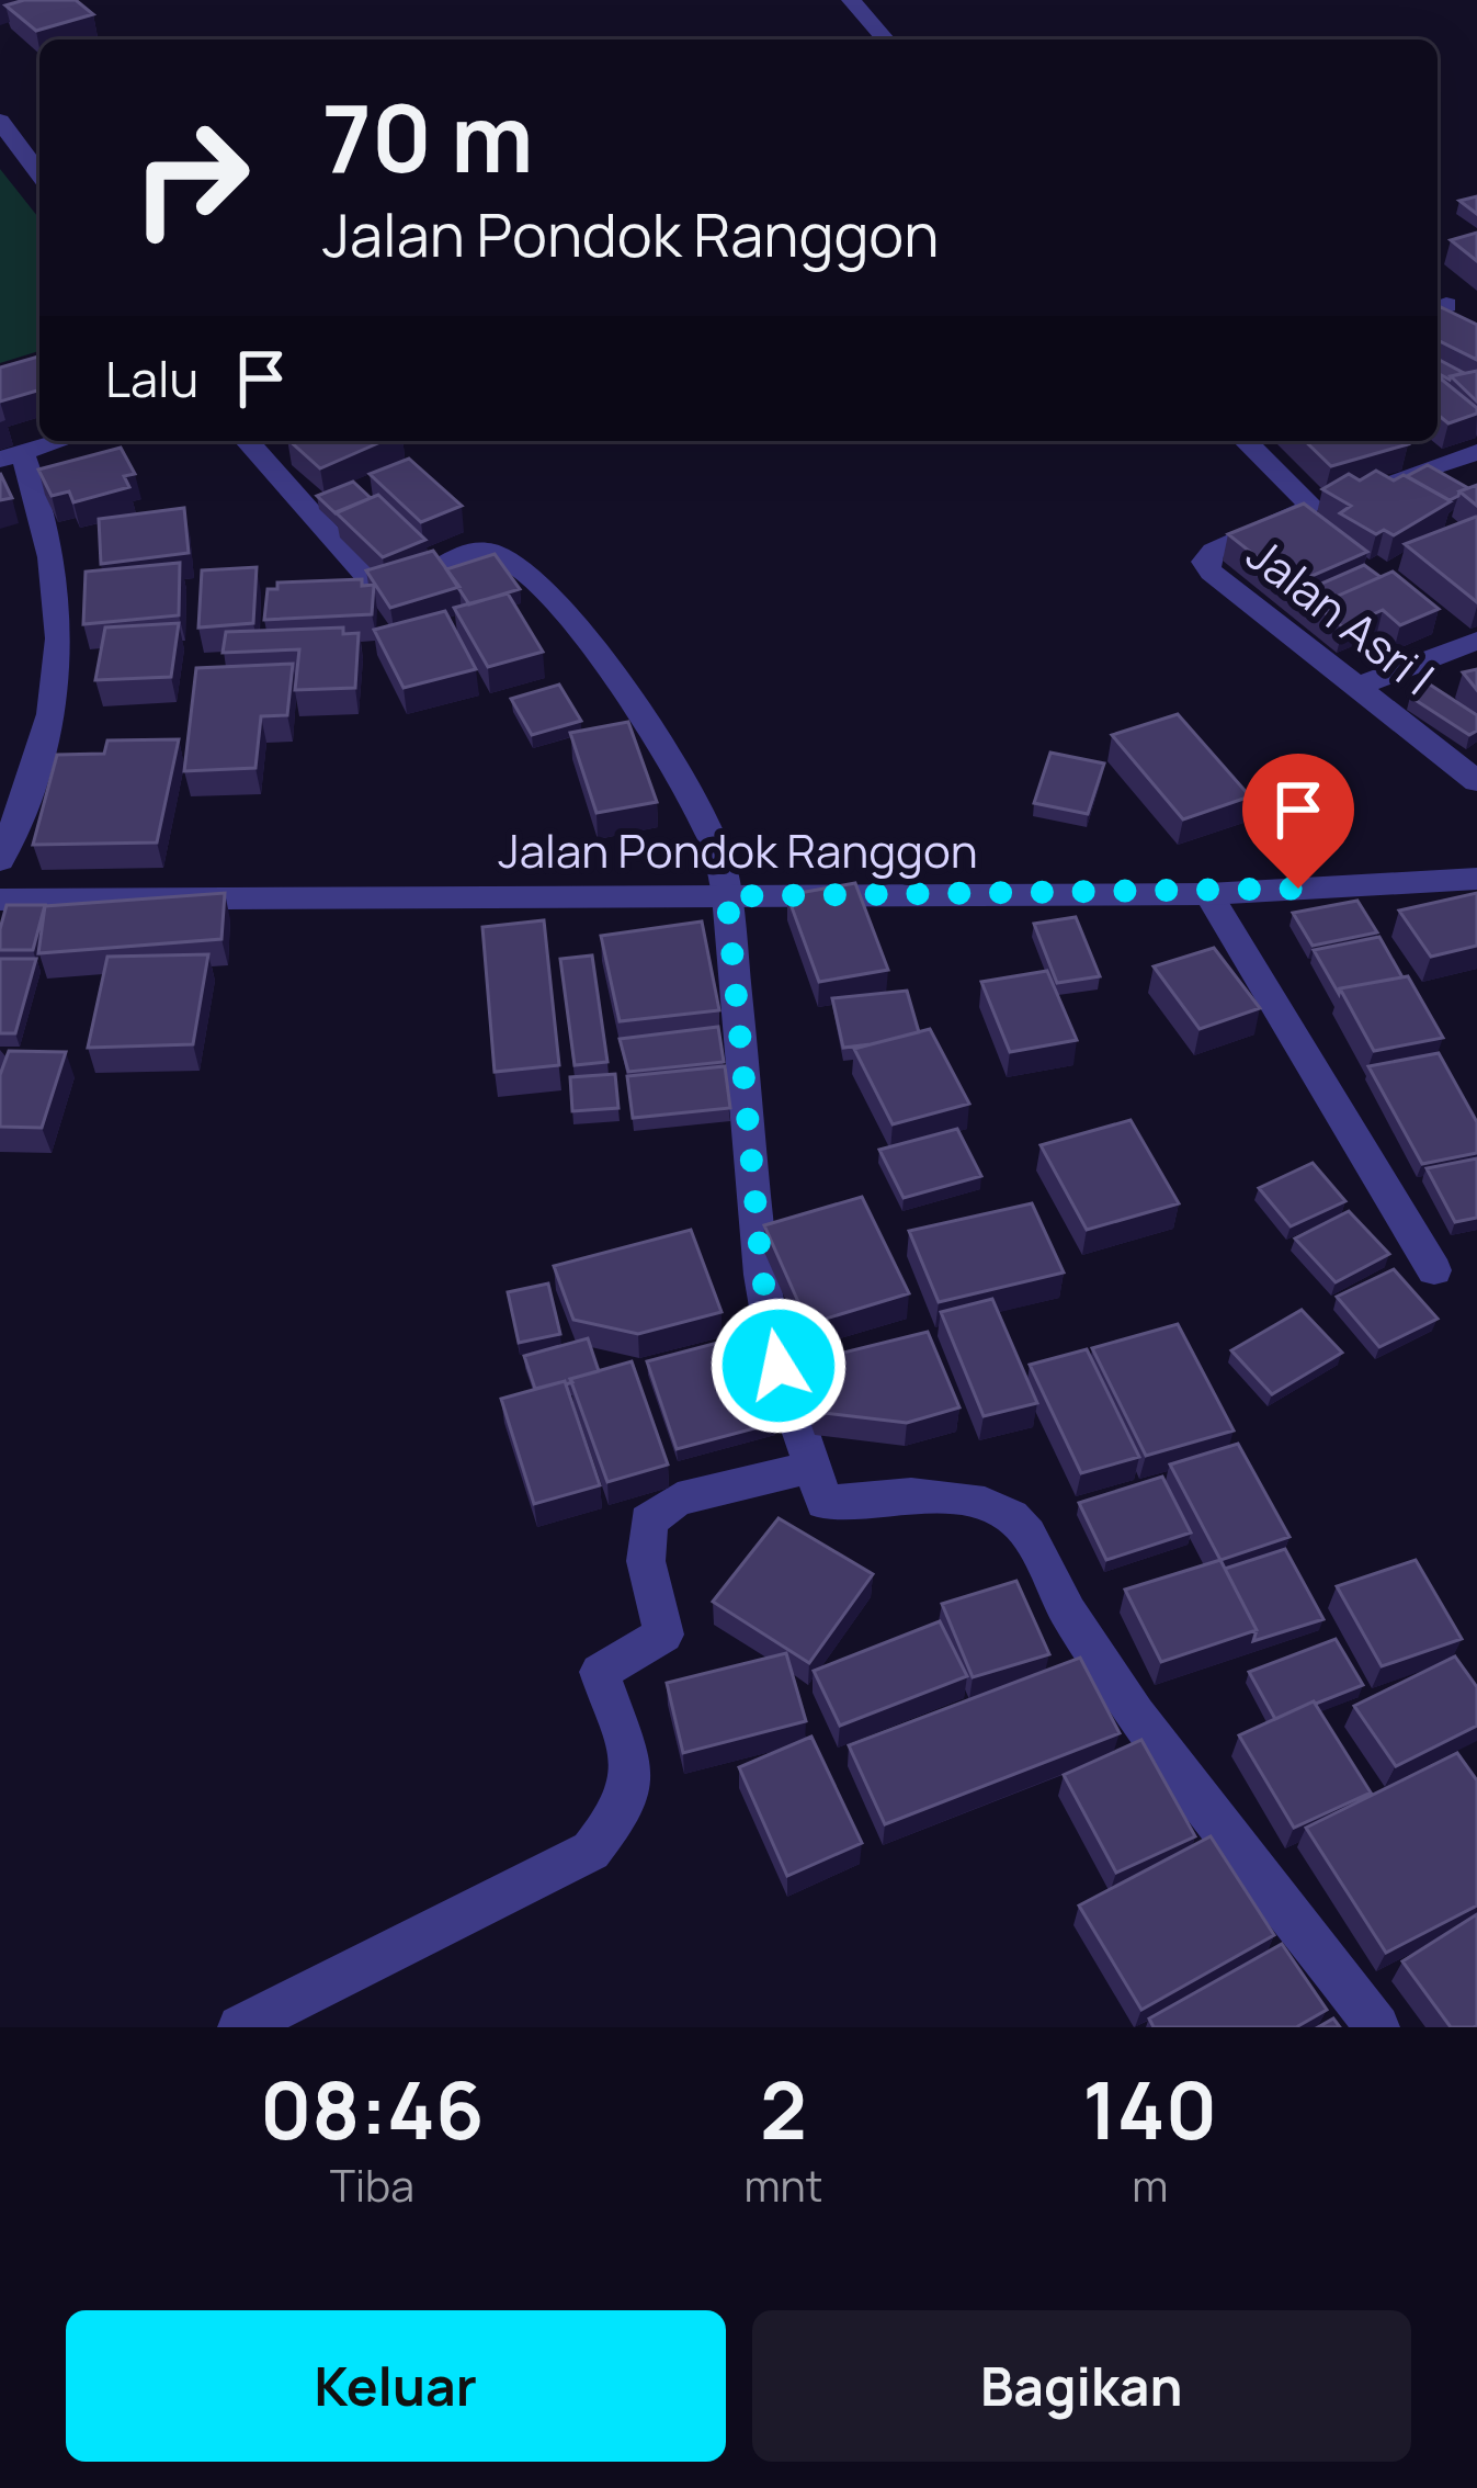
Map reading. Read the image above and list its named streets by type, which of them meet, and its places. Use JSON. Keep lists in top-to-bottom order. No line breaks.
{"streets":{"street":["Jalan Asri I","Jalan Pondok Ranggon"]},"page":{"turn":["70 m","Jalan Pondok Ranggon"],"then":"Lalu","eta":["08:46","Tiba","2","mnt","140","m"],"buttons":["Keluar","Bagikan"]}}
